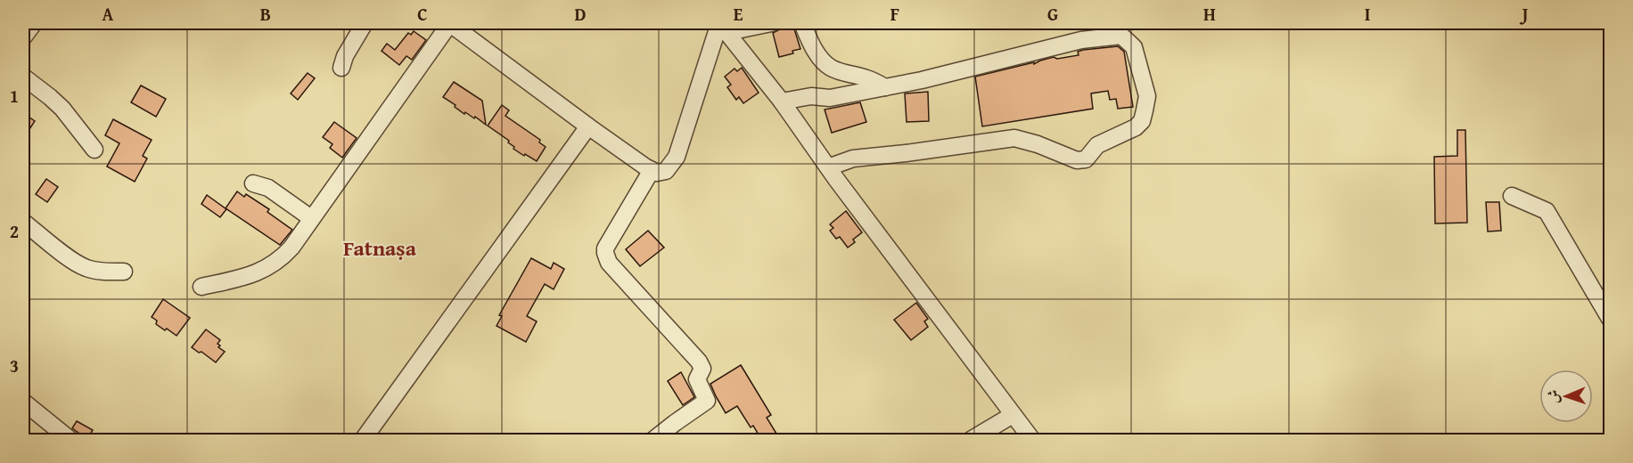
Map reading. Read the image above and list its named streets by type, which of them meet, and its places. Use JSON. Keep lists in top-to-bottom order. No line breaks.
{"districts":["Fatnaṣa"],"north":"left","grid":{"columns":["A","B","C","D","E","F","G","H","I","J"],"rows":["1","2","3"]}}
